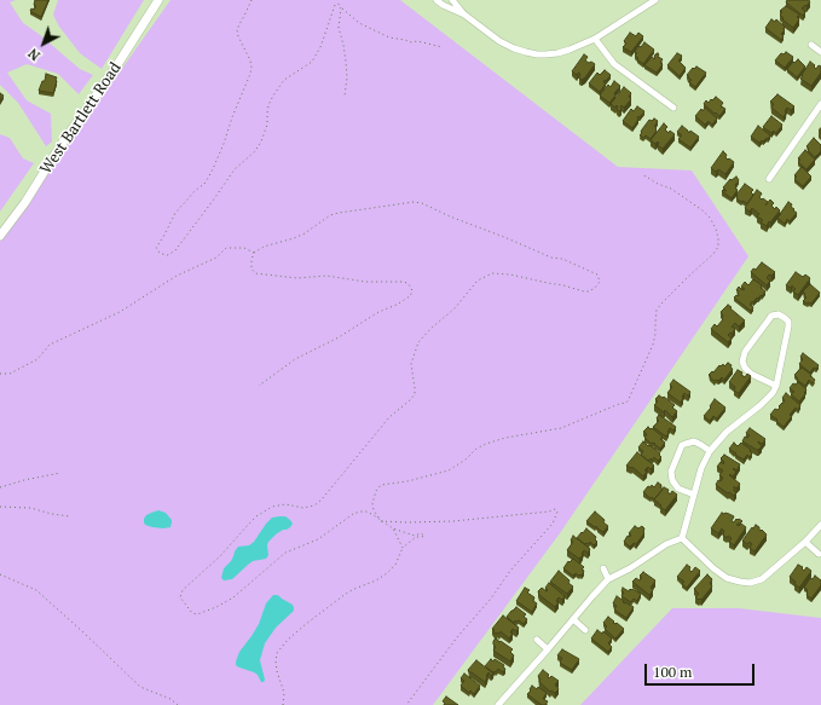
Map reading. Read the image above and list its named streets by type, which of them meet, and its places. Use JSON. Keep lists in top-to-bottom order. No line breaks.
{"streets":{"street":["West Bartlett Road"]},"scale_bar":"100 m","north":"bottom left"}
